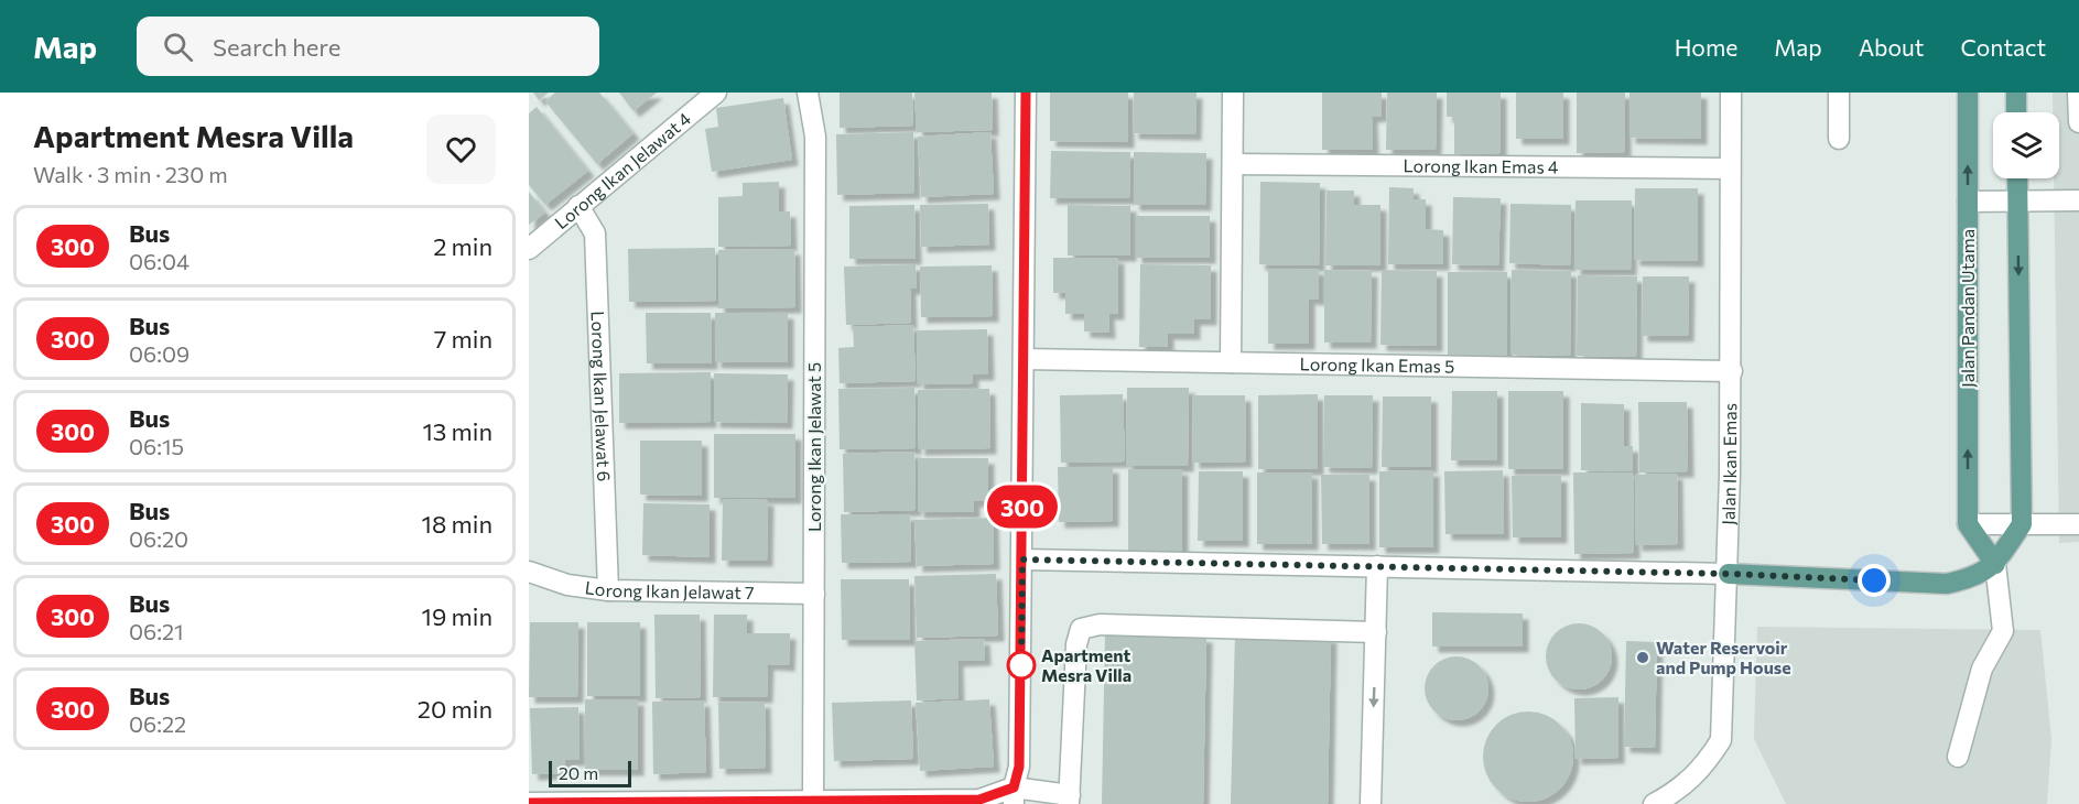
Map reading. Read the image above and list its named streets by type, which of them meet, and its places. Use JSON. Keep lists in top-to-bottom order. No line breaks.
{"streets":{"main road":["Jalan Pandan Utama"],"street":["Lorong Ikan Emas 4","Lorong Ikan Jelawat 4","Lorong Ikan Emas 5","Lorong Ikan Jelawat 6","Lorong Ikan Jelawat 5","Jalan Ikan Emas","Lorong Ikan Jelawat 7"]},"crossings":[["Lorong Ikan Emas 4","Jalan Ikan Emas"],["Lorong Ikan Jelawat 4","Lorong Ikan Jelawat 6"],["Lorong Ikan Emas 5","Jalan Ikan Emas"],["Lorong Ikan Jelawat 6","Lorong Ikan Jelawat 7"],["Lorong Ikan Jelawat 5","Lorong Ikan Jelawat 7"]],"places":["Water Reservoir and Pump House","Apartment Mesra Villa"],"lines":["bus line 300"],"scale_bar":"20 m","page":{"header":"Map","search":"Search here","nav":["Home","Map","About","Contact"],"heading":["Apartment Mesra Villa","Walk · 3 min · 230 m"],"on_map":"300","list":[{"mark":"300","name":"Bus","note":"06:04","value":"2 min"},{"mark":"300","name":"Bus","note":"06:09","value":"7 min"},{"mark":"300","name":"Bus","note":"06:15","value":"13 min"},{"mark":"300","name":"Bus","note":"06:20","value":"18 min"},{"mark":"300","name":"Bus","note":"06:21","value":"19 min"},{"mark":"300","name":"Bus","note":"06:22","value":"20 min"}],"scale":"20 m"}}
